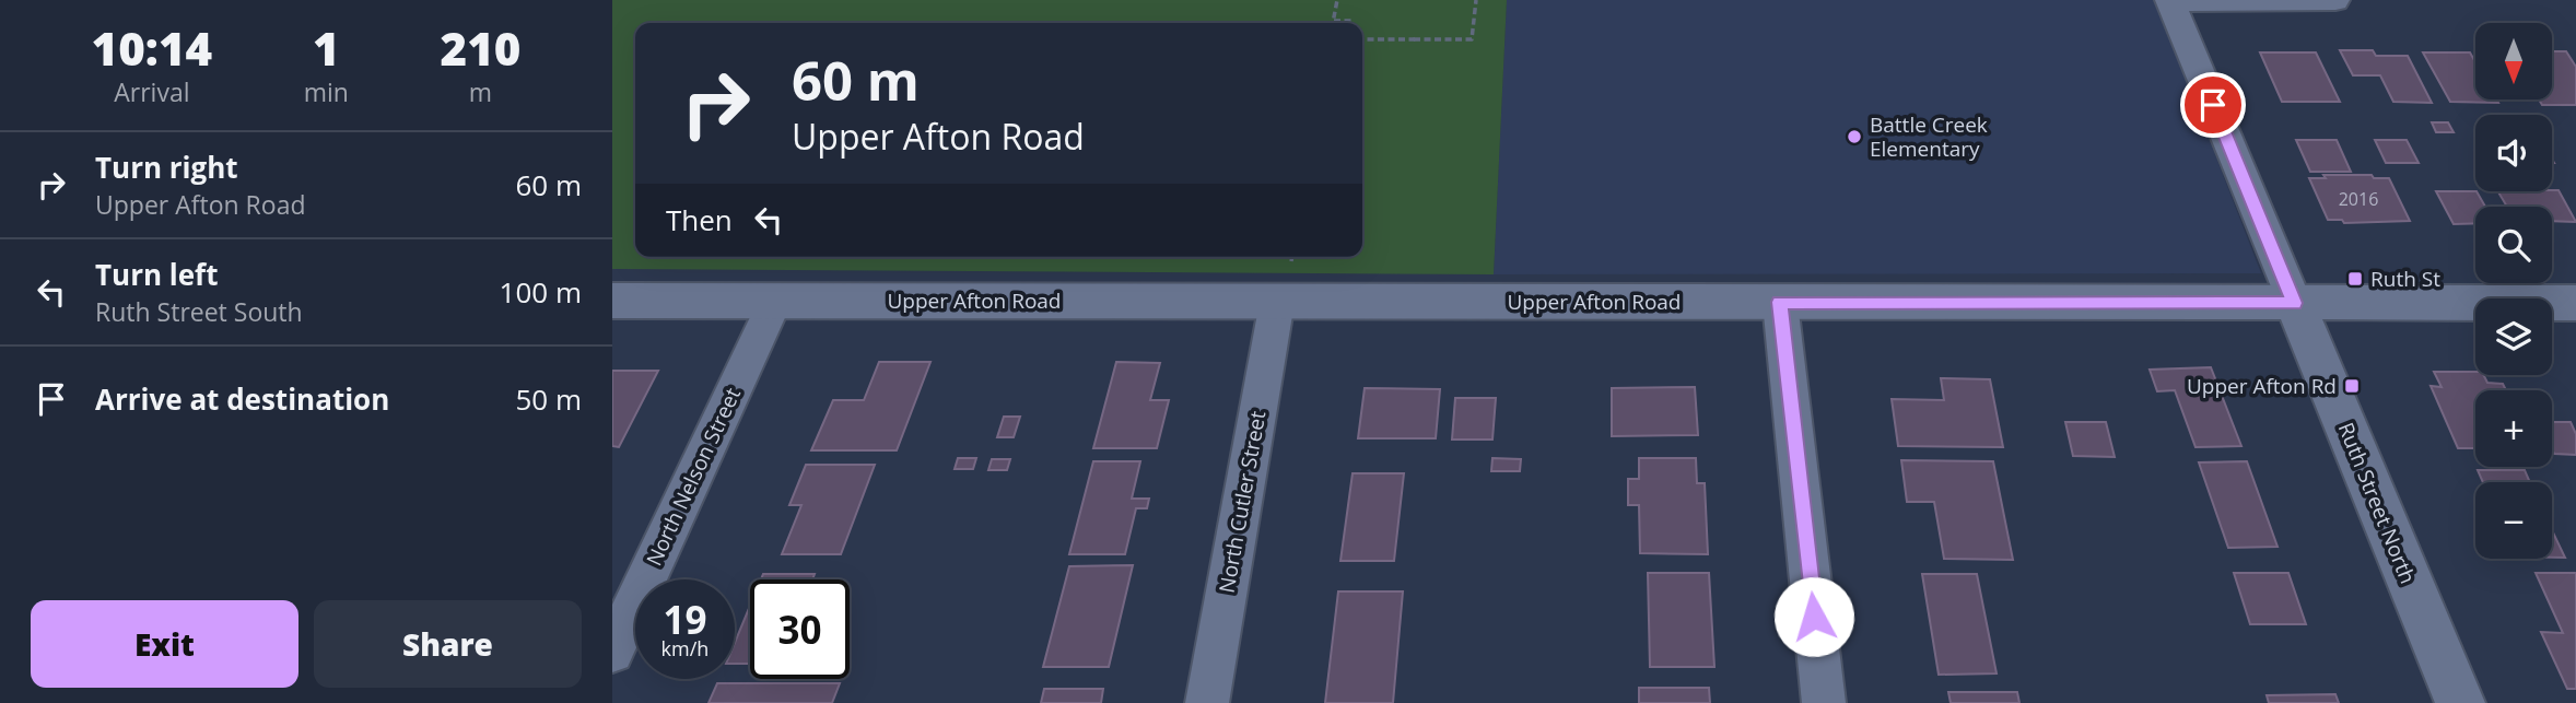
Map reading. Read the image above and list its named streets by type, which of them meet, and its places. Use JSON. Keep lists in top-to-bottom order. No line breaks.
{"streets":{"street":["Upper Afton Road","North Nelson Street","North Cutler Street","Ruth Street North"]},"crossings":[["Upper Afton Road","North Nelson Street"],["Upper Afton Road","North Cutler Street"],["Upper Afton Road","Ruth Street North"]],"places":{"other":["Battle Creek Elementary"],"transit":["Ruth St","Upper Afton Rd"]},"house_numbers":["2016"],"north":"bottom","page":{"eta":["10:14","Arrival","1","min","210","m"],"map_buttons":["+","−"],"turn":["60 m","Upper Afton Road"],"list":[{"name":"Turn right","note":"Upper Afton Road","value":"60 m"},{"name":"Turn left","note":"Ruth Street South","value":"100 m"},{"name":"Arrive at destination","value":"50 m"}],"then":"Then","speed":"19 km/h","limit":"30","buttons":["Exit","Share"]}}
